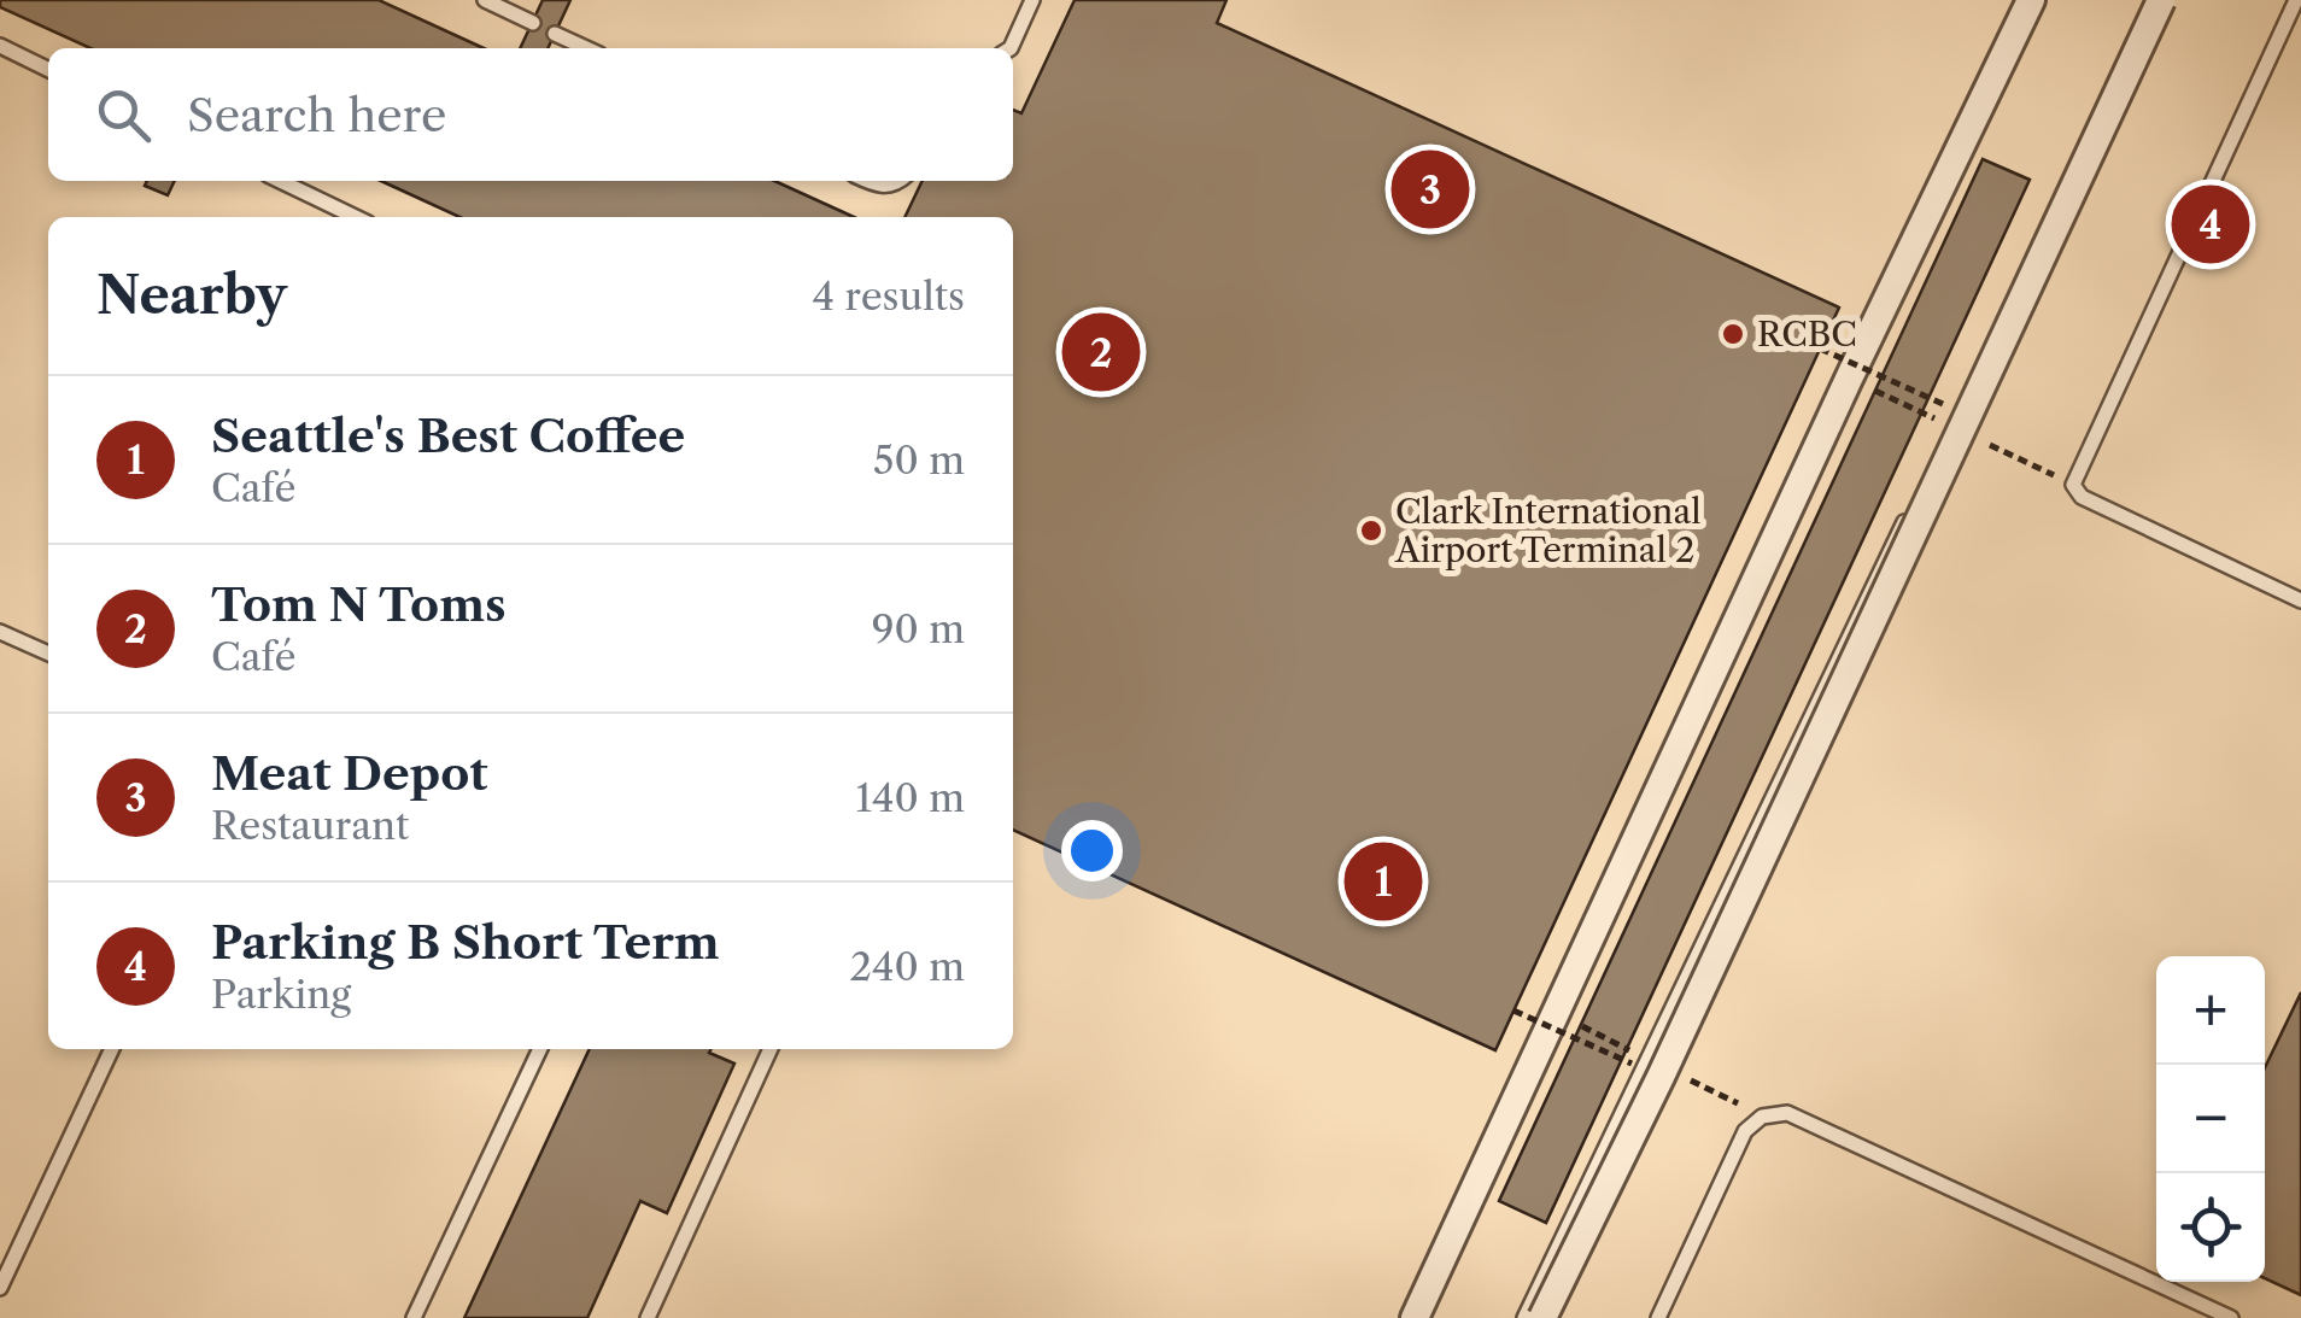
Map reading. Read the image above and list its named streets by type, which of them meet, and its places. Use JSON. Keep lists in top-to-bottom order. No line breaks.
{"places":["RCBC","Clark International Airport Terminal 2"],"page":{"search":"Search here","pins":["3","4","2","1"],"heading":["Nearby","4 results"],"list":[{"mark":"1","name":"Seattle's Best Coffee","note":"Café","value":"50 m"},{"mark":"2","name":"Tom N Toms","note":"Café","value":"90 m"},{"mark":"3","name":"Meat Depot","note":"Restaurant","value":"140 m"},{"mark":"4","name":"Parking B Short Term","note":"Parking","value":"240 m"}],"map_buttons":["+","−"]}}
